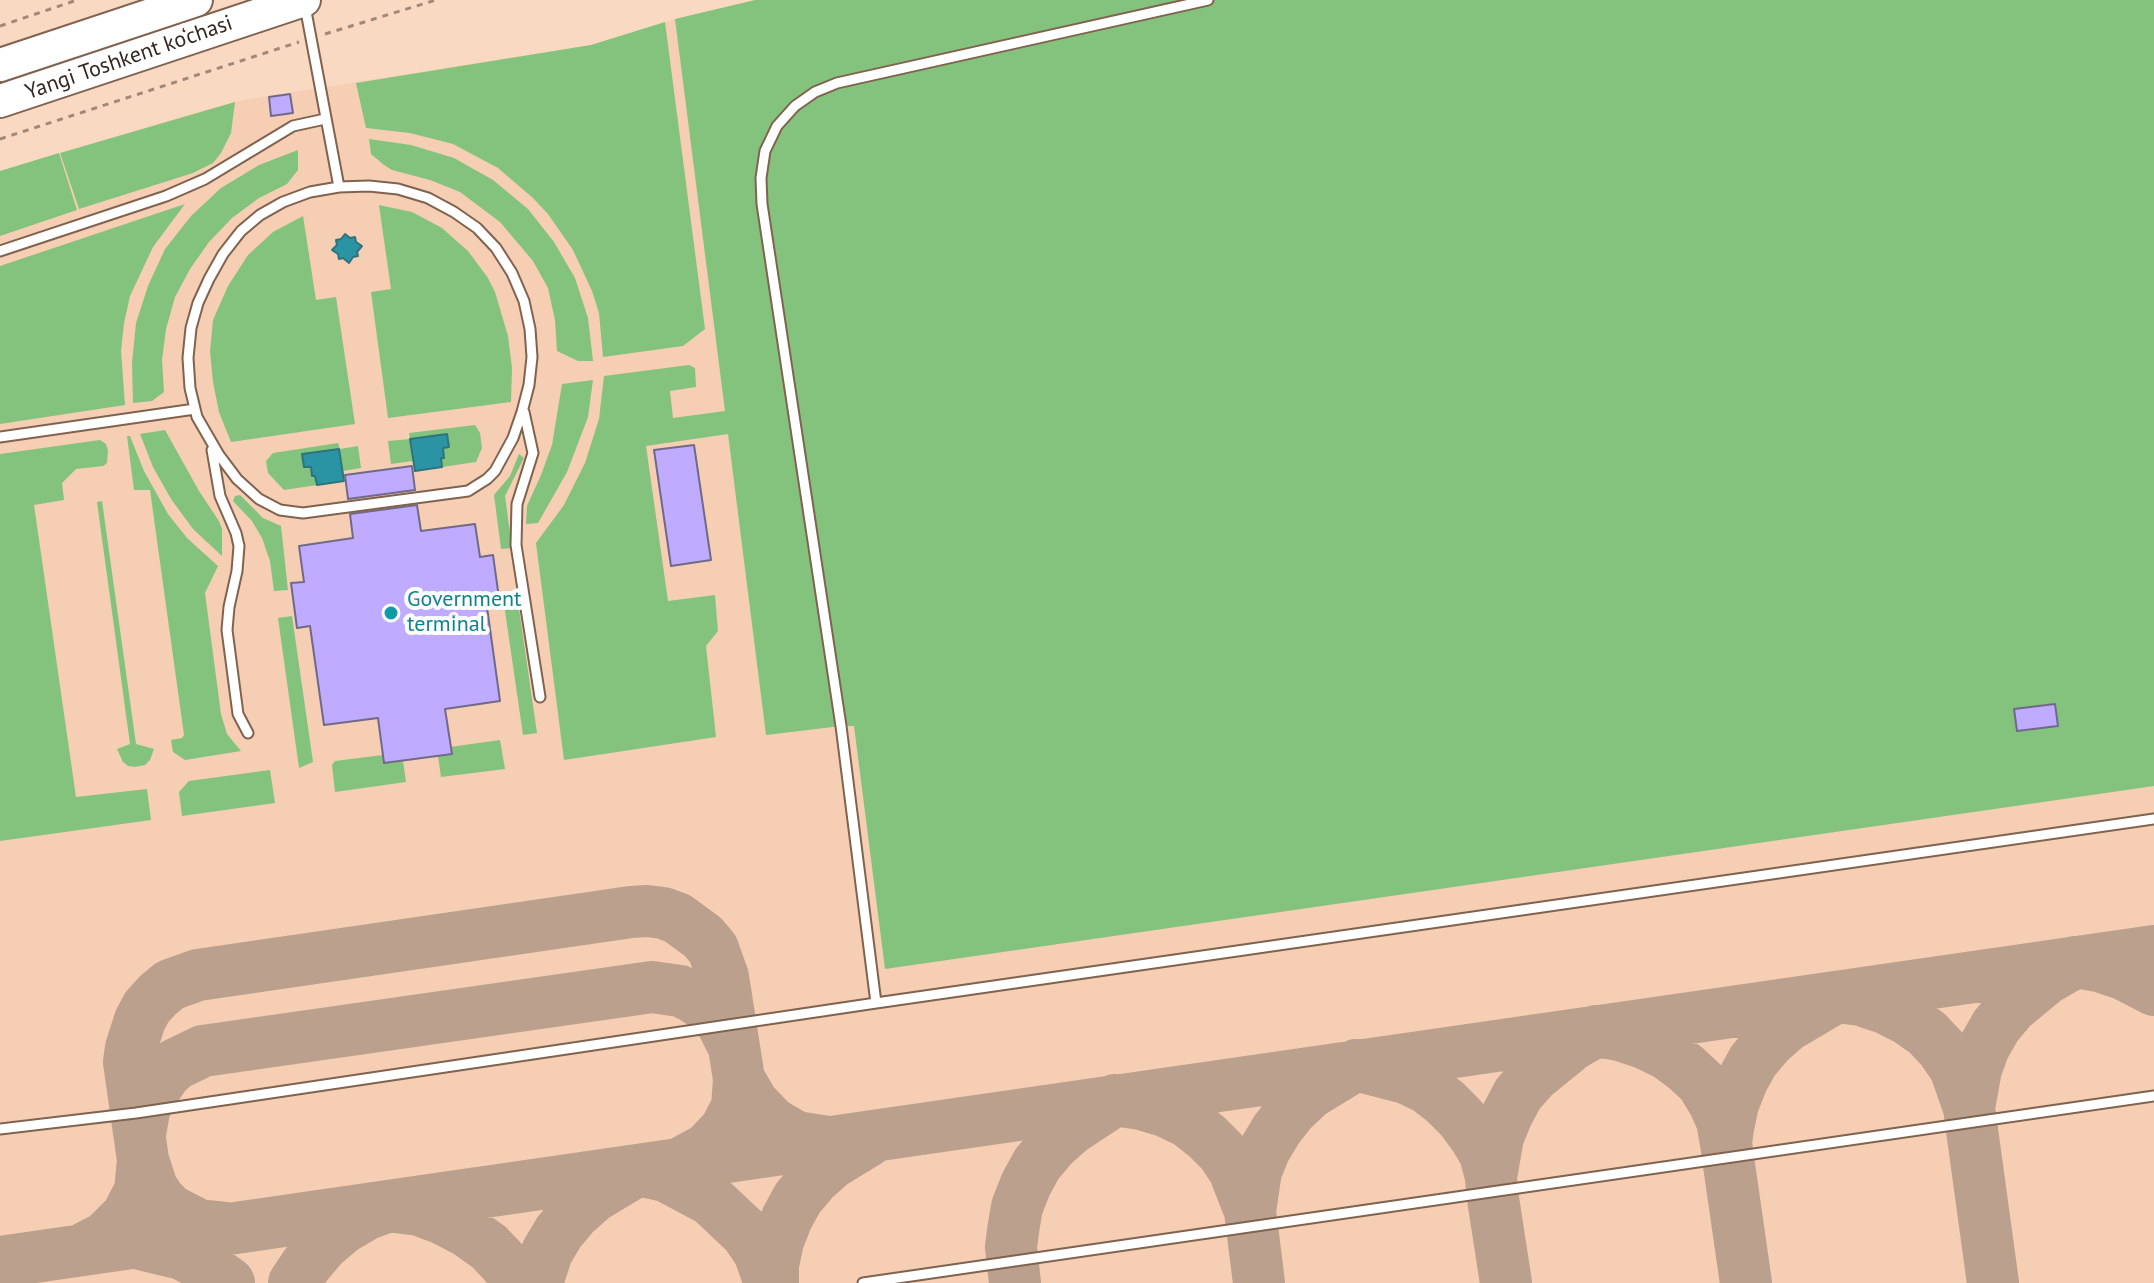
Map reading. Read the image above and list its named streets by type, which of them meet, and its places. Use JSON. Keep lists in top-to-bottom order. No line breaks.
{"streets":{"highway":["Yangi Toshkent ko‘chasi"]},"places":["Government terminal"]}
